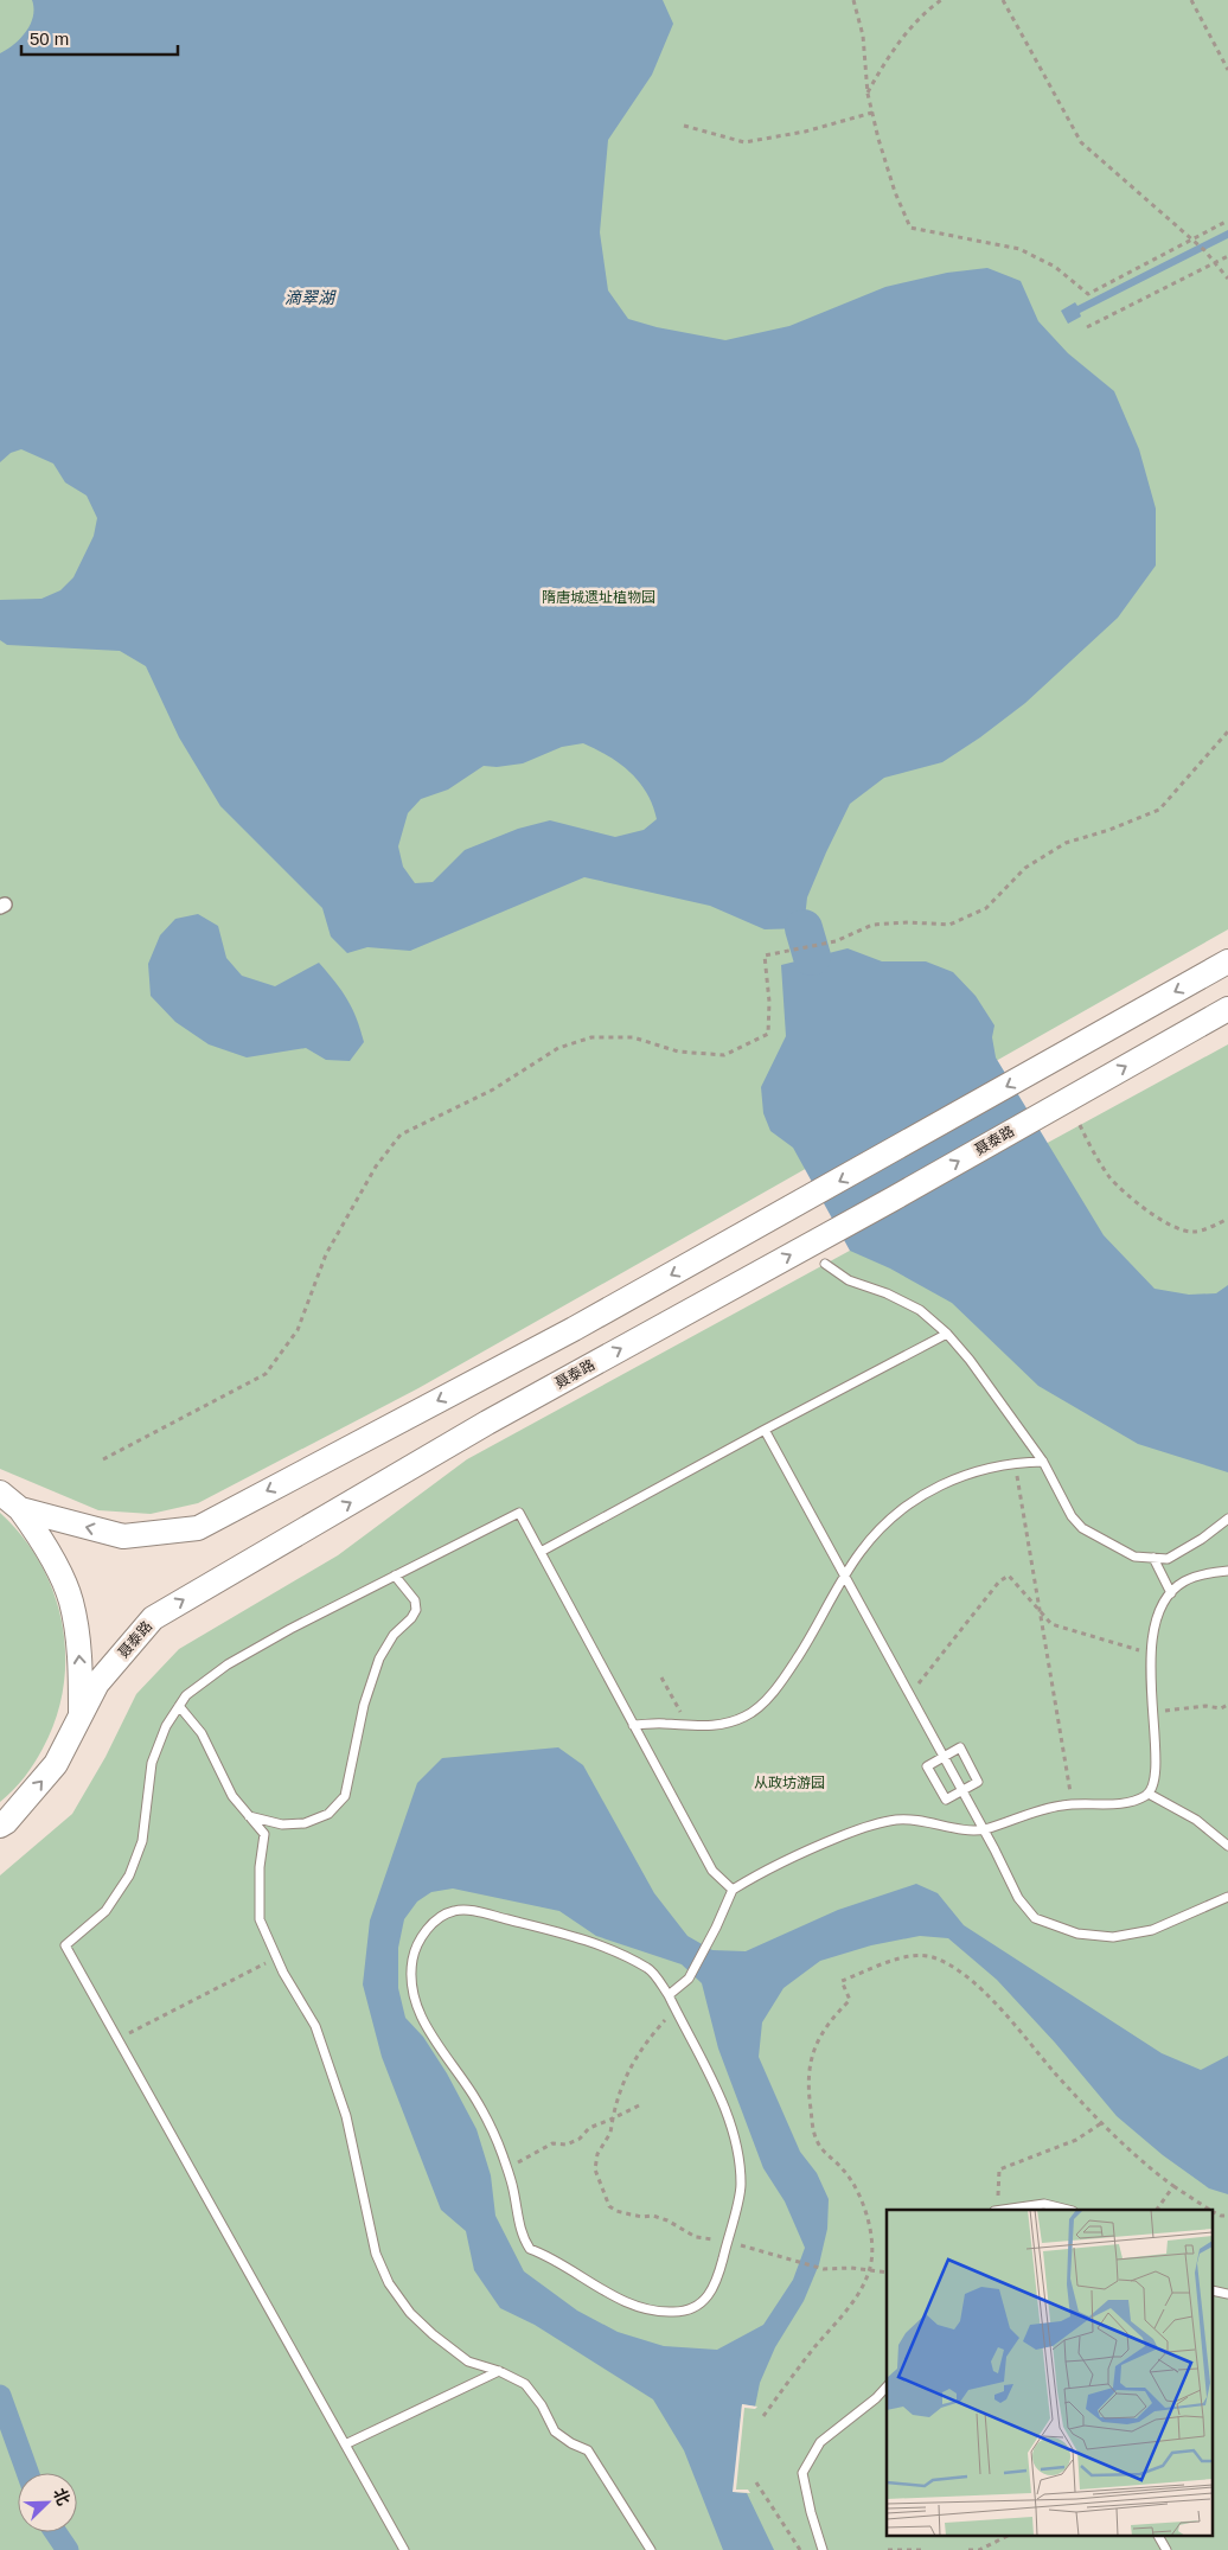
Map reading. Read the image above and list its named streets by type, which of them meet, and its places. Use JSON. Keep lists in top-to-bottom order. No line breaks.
{"streets":{"main road":["聂泰路"]},"water":["滴翠湖"],"parks":["隋唐城遗址植物园","从政坊游园"],"scale_bar":"50 m","north":"top right"}
